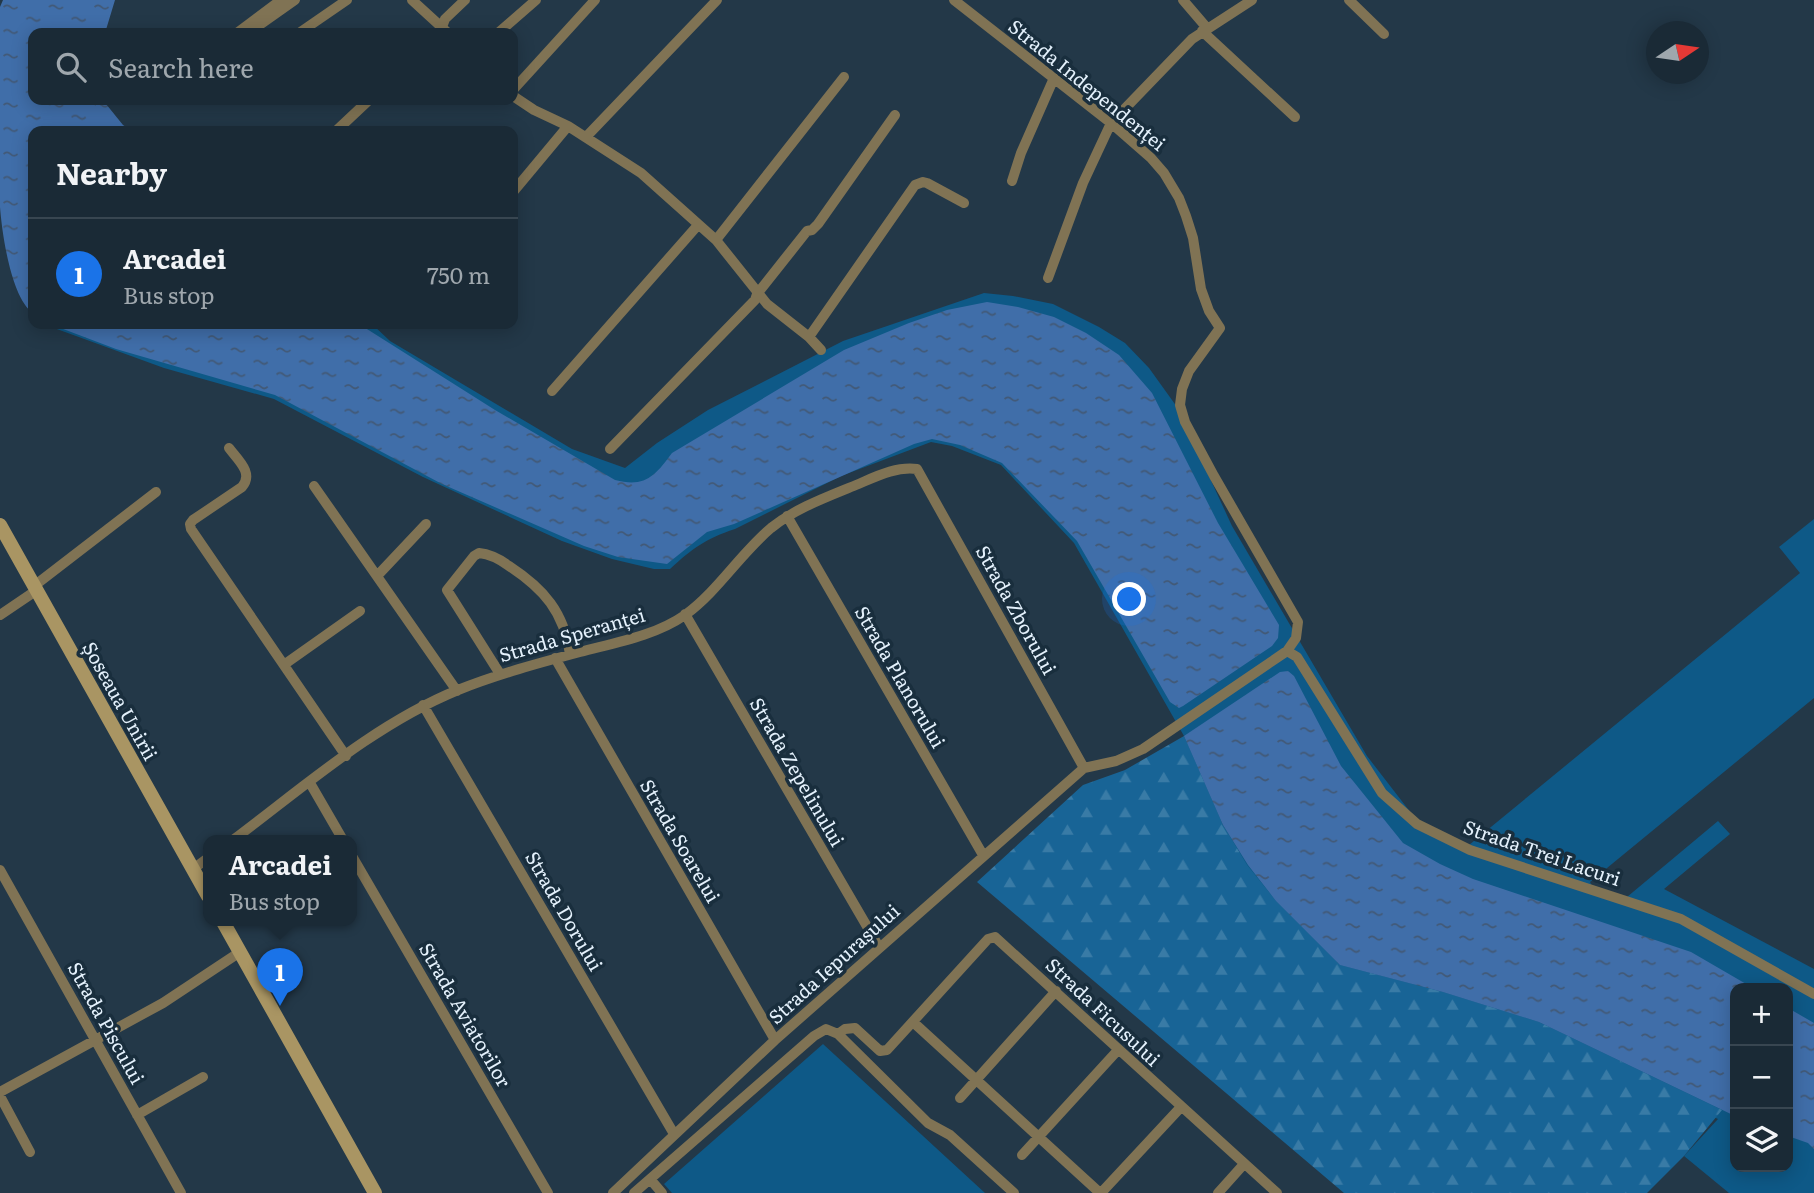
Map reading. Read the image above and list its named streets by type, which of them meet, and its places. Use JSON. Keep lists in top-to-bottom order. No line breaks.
{"streets":{"main road":["Șoseaua Unirii"],"street":["Strada Independenței","Strada Zborului","Strada Speranței","Strada Planorului","Strada Zepelinului","Strada Soarelui","Strada Trei Lacuri","Strada Dorului","Strada Iepurașului","Strada Ficusului","Strada Aviatorilor","Strada Piscului"]},"crossings":[["Strada Independenței","Strada Trei Lacuri"],["Strada Zborului","Strada Speranței"],["Strada Zborului","Strada Iepurașului"],["Strada Speranței","Strada Planorului"],["Strada Speranței","Strada Zepelinului"],["Strada Speranței","Strada Soarelui"],["Strada Speranței","Strada Dorului"],["Strada Planorului","Strada Iepurașului"],["Strada Zepelinului","Strada Iepurașului"],["Strada Soarelui","Strada Iepurașului"],["Strada Dorului","Strada Iepurașului"],["Strada Iepurașului","Strada Ficusului"]],"north":"right","page":{"search":"Search here","heading":"Nearby","list":[{"mark":"1","name":"Arcadei","note":"Bus stop","value":"750 m"}],"popup":["Arcadei","Bus stop"],"pins":"1","map_buttons":["+","−"]}}
